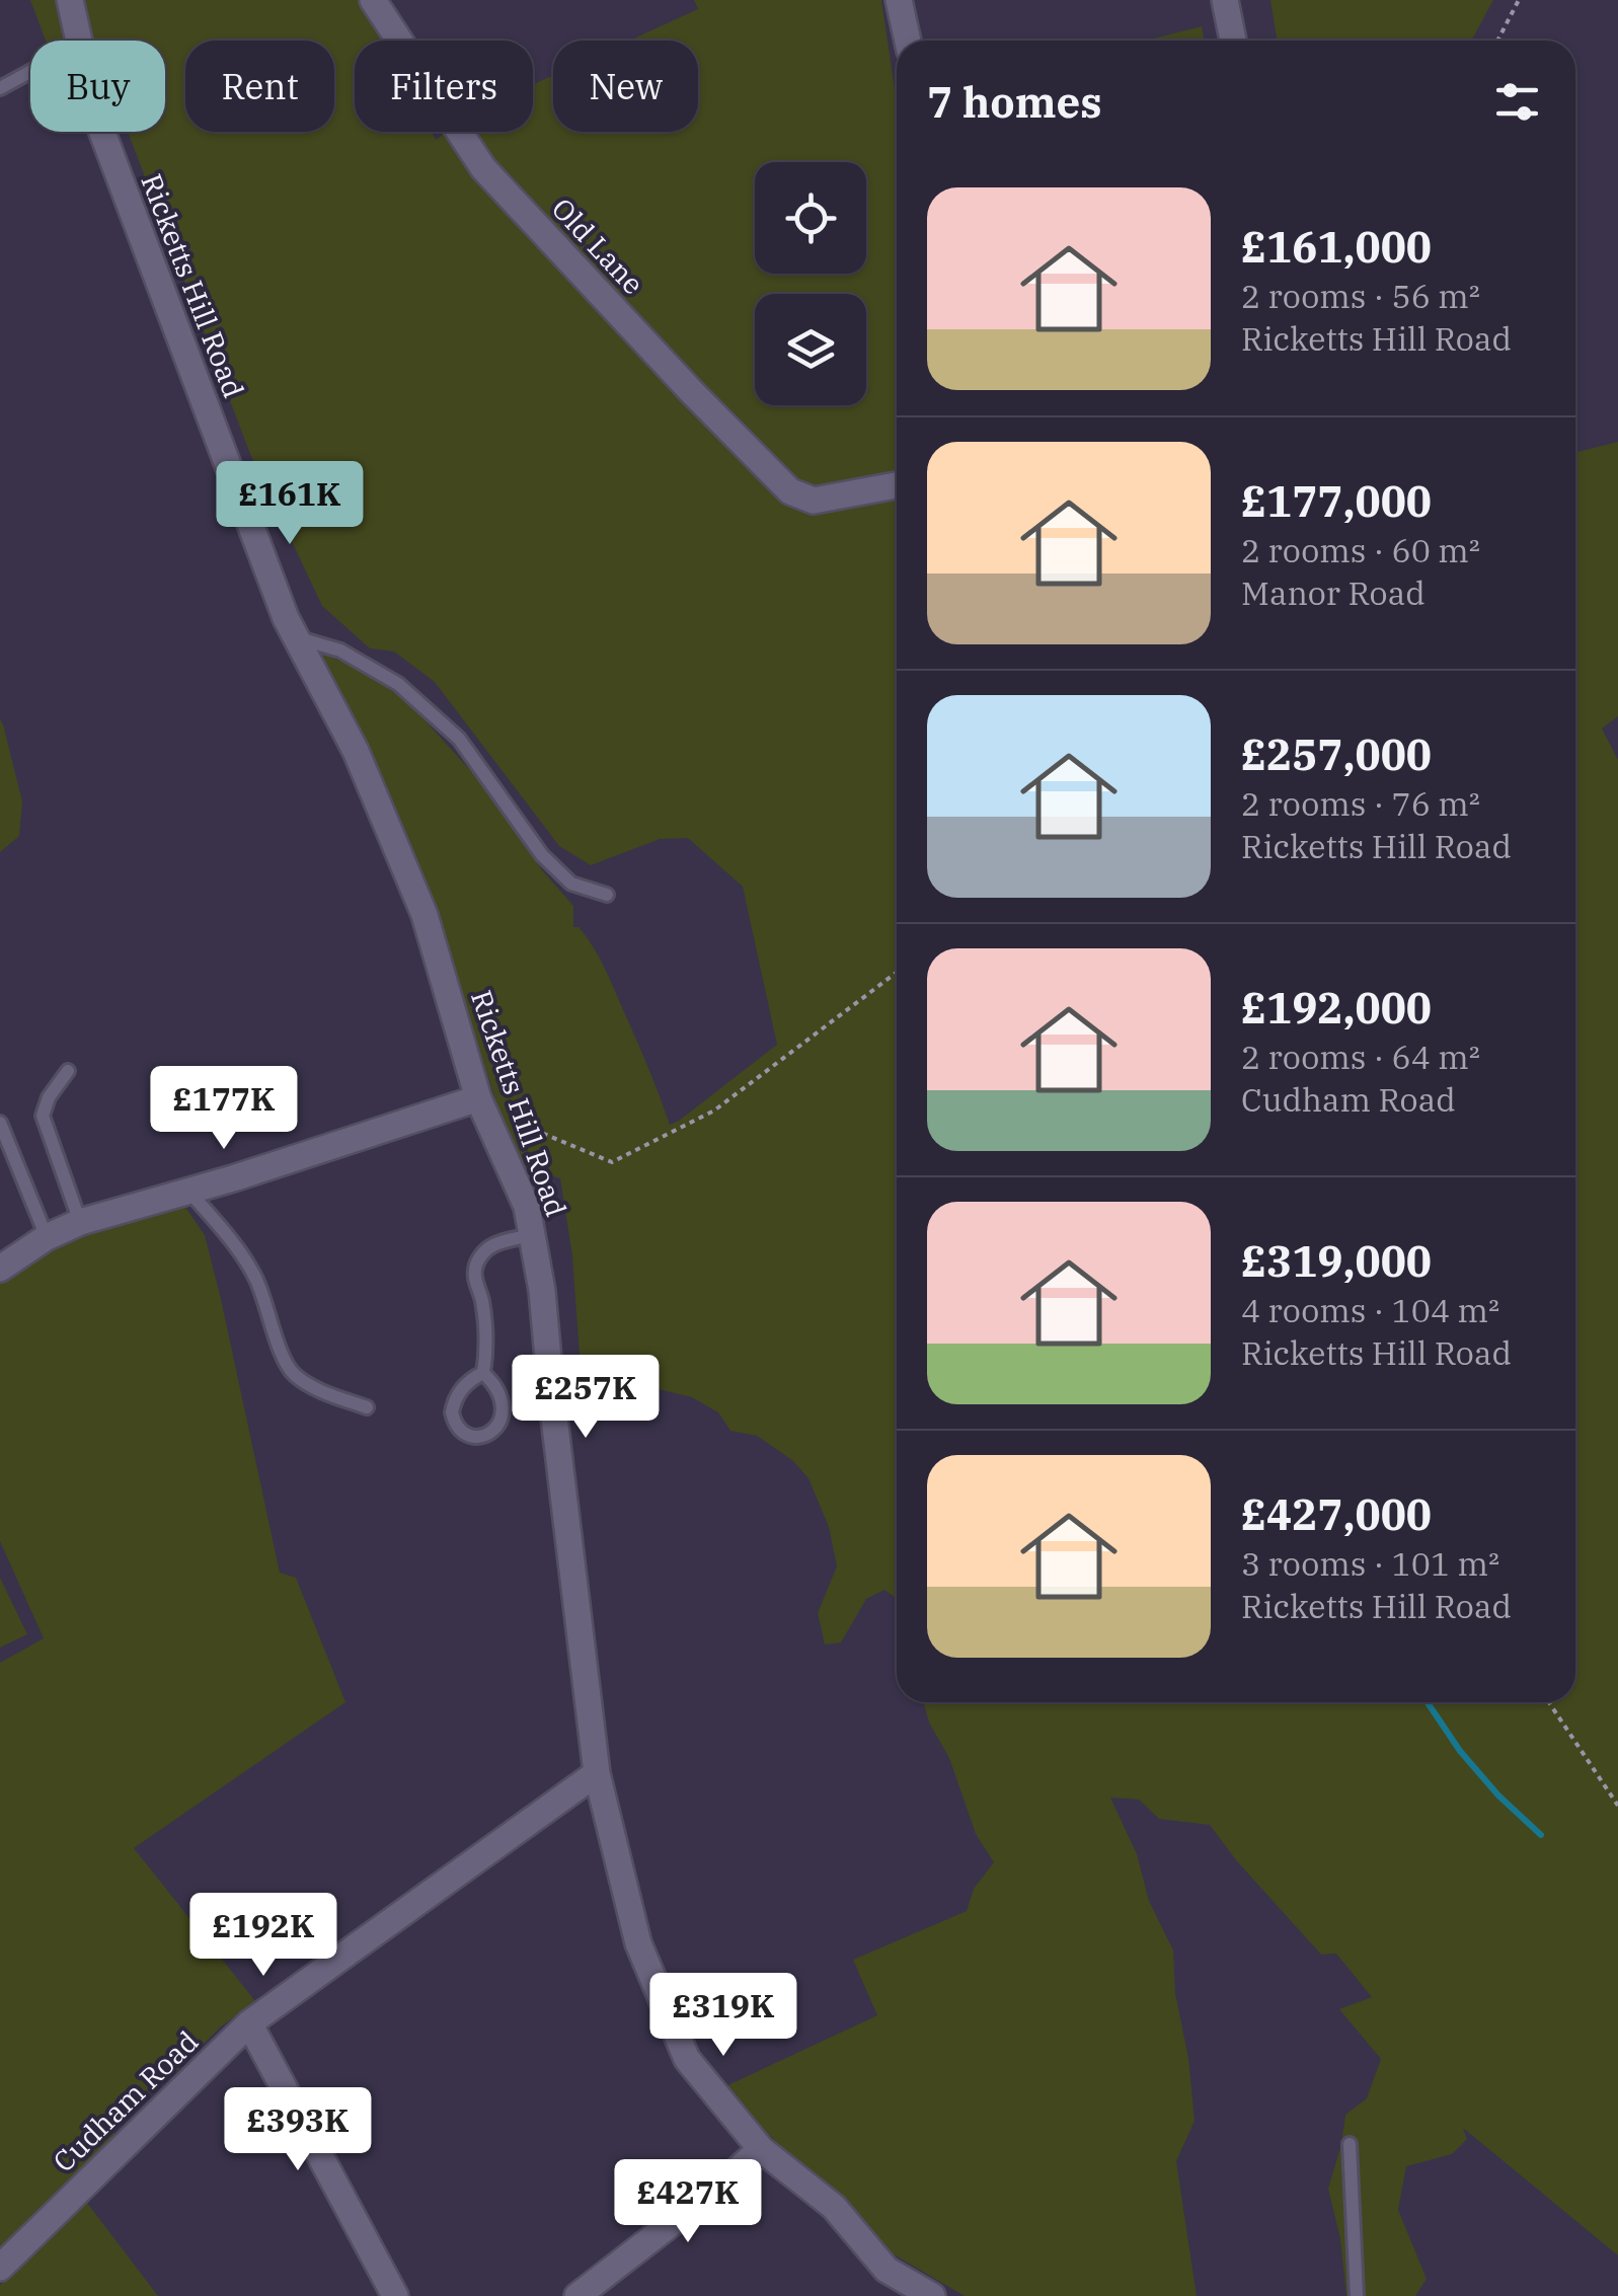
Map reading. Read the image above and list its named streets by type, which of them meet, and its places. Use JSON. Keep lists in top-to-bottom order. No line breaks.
{"streets":{"street":["Old Lane","Ricketts Hill Road","Cudham Road"]},"crossings":[["Ricketts Hill Road","Cudham Road"]],"page":{"chip":["Buy","Rent","Filters","New"],"heading":"7 homes","list":[{"name":"£161,000","note":"2 rooms · 56 m² · Ricketts Hill Road"},{"name":"£177,000","note":"2 rooms · 60 m² · Manor Road"},{"name":"£257,000","note":"2 rooms · 76 m² · Ricketts Hill Road"},{"name":"£192,000","note":"2 rooms · 64 m² · Cudham Road"},{"name":"£319,000","note":"4 rooms · 104 m² · Ricketts Hill Road"},{"name":"£427,000","note":"3 rooms · 101 m² · Ricketts Hill Road"}],"price":["£161K","£177K","£257K","£192K","£319K","£393K","£427K"]}}
